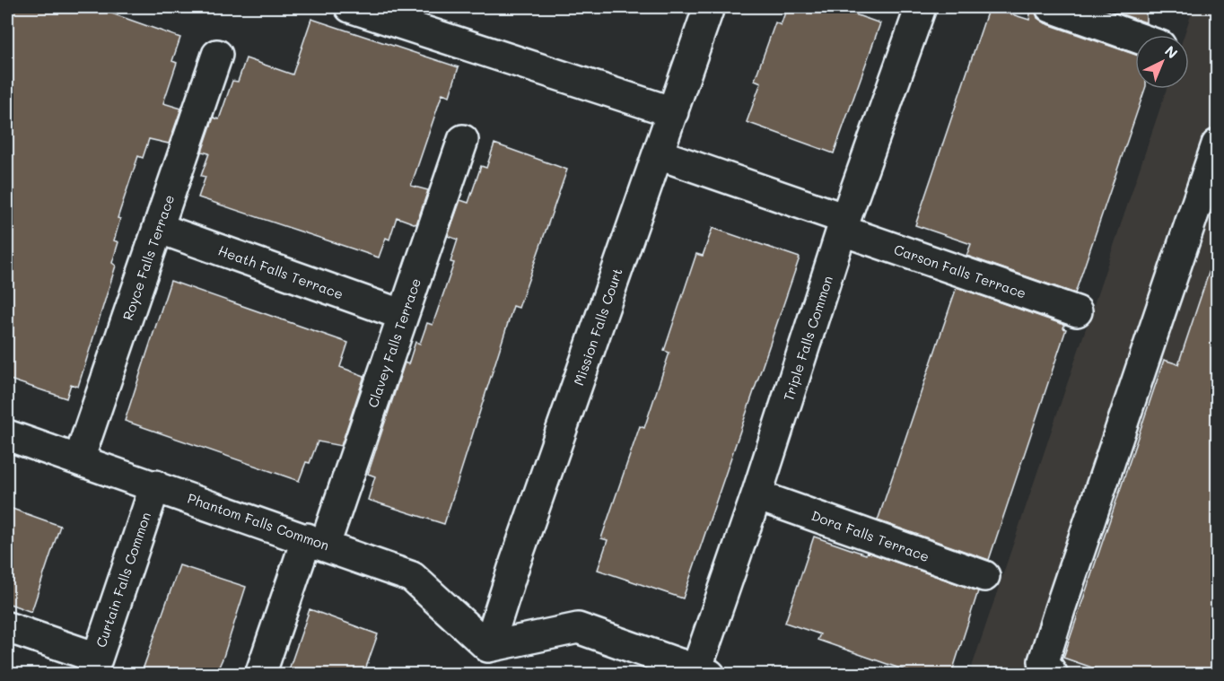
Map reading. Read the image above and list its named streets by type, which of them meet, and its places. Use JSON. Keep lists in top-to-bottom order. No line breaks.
{"streets":{"street":["Royce Falls Terrace","Carson Falls Terrace","Heath Falls Terrace","Mission Falls Court","Triple Falls Common","Clavey Falls Terrace","Phantom Falls Common","Dora Falls Terrace","Curtain Falls Common"]},"crossings":[["Royce Falls Terrace","Heath Falls Terrace"],["Royce Falls Terrace","Phantom Falls Common"],["Carson Falls Terrace","Mission Falls Court"],["Carson Falls Terrace","Triple Falls Common"],["Heath Falls Terrace","Clavey Falls Terrace"],["Mission Falls Court","Phantom Falls Common"],["Triple Falls Common","Dora Falls Terrace"],["Clavey Falls Terrace","Phantom Falls Common"],["Phantom Falls Common","Curtain Falls Common"]],"north":"top right"}
